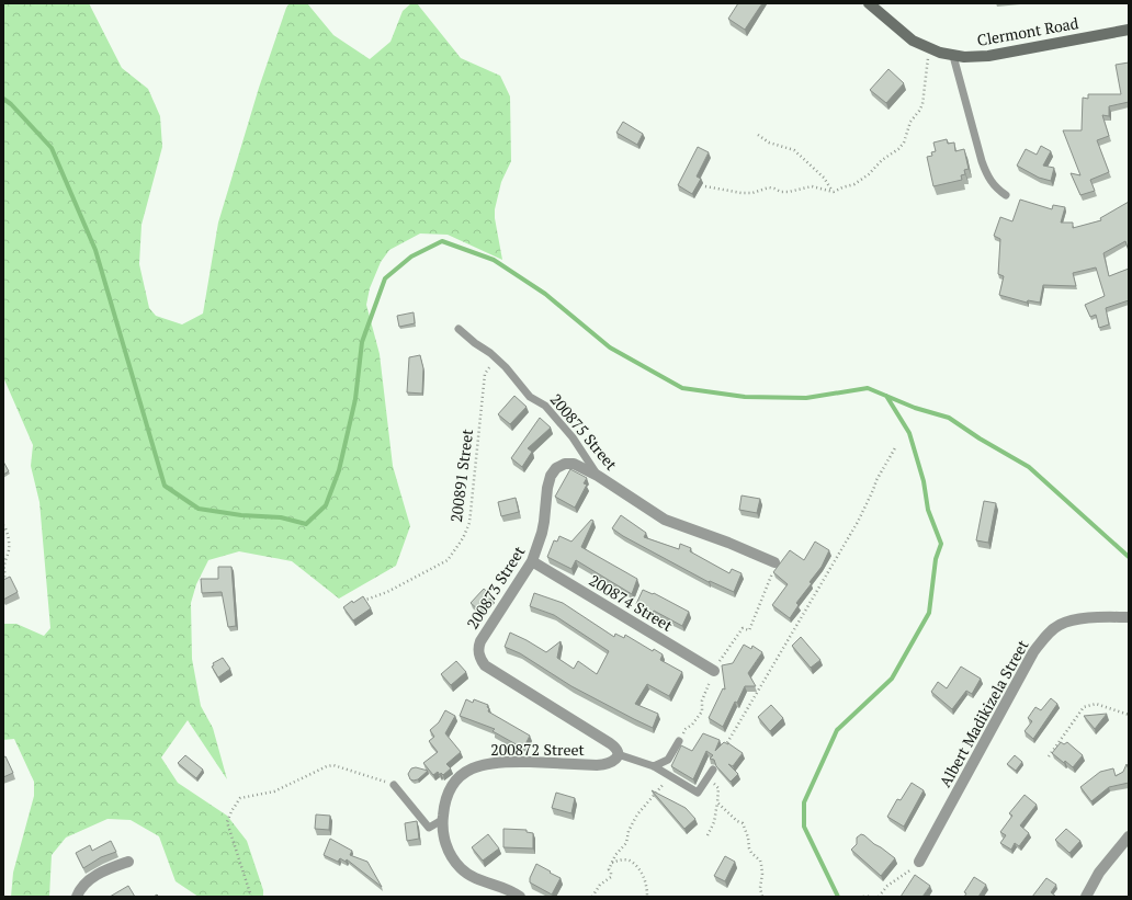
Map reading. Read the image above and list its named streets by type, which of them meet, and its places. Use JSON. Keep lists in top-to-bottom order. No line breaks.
{"streets":{"street":["Clermont Road","200875 Street","200873 Street","200874 Street","Albert Madikizela Street","200872 Street"],"path":["200891 Street"]},"crossings":[["200875 Street","200891 Street"],["200875 Street","200873 Street"],["200873 Street","200874 Street"],["200873 Street","200872 Street"]]}
